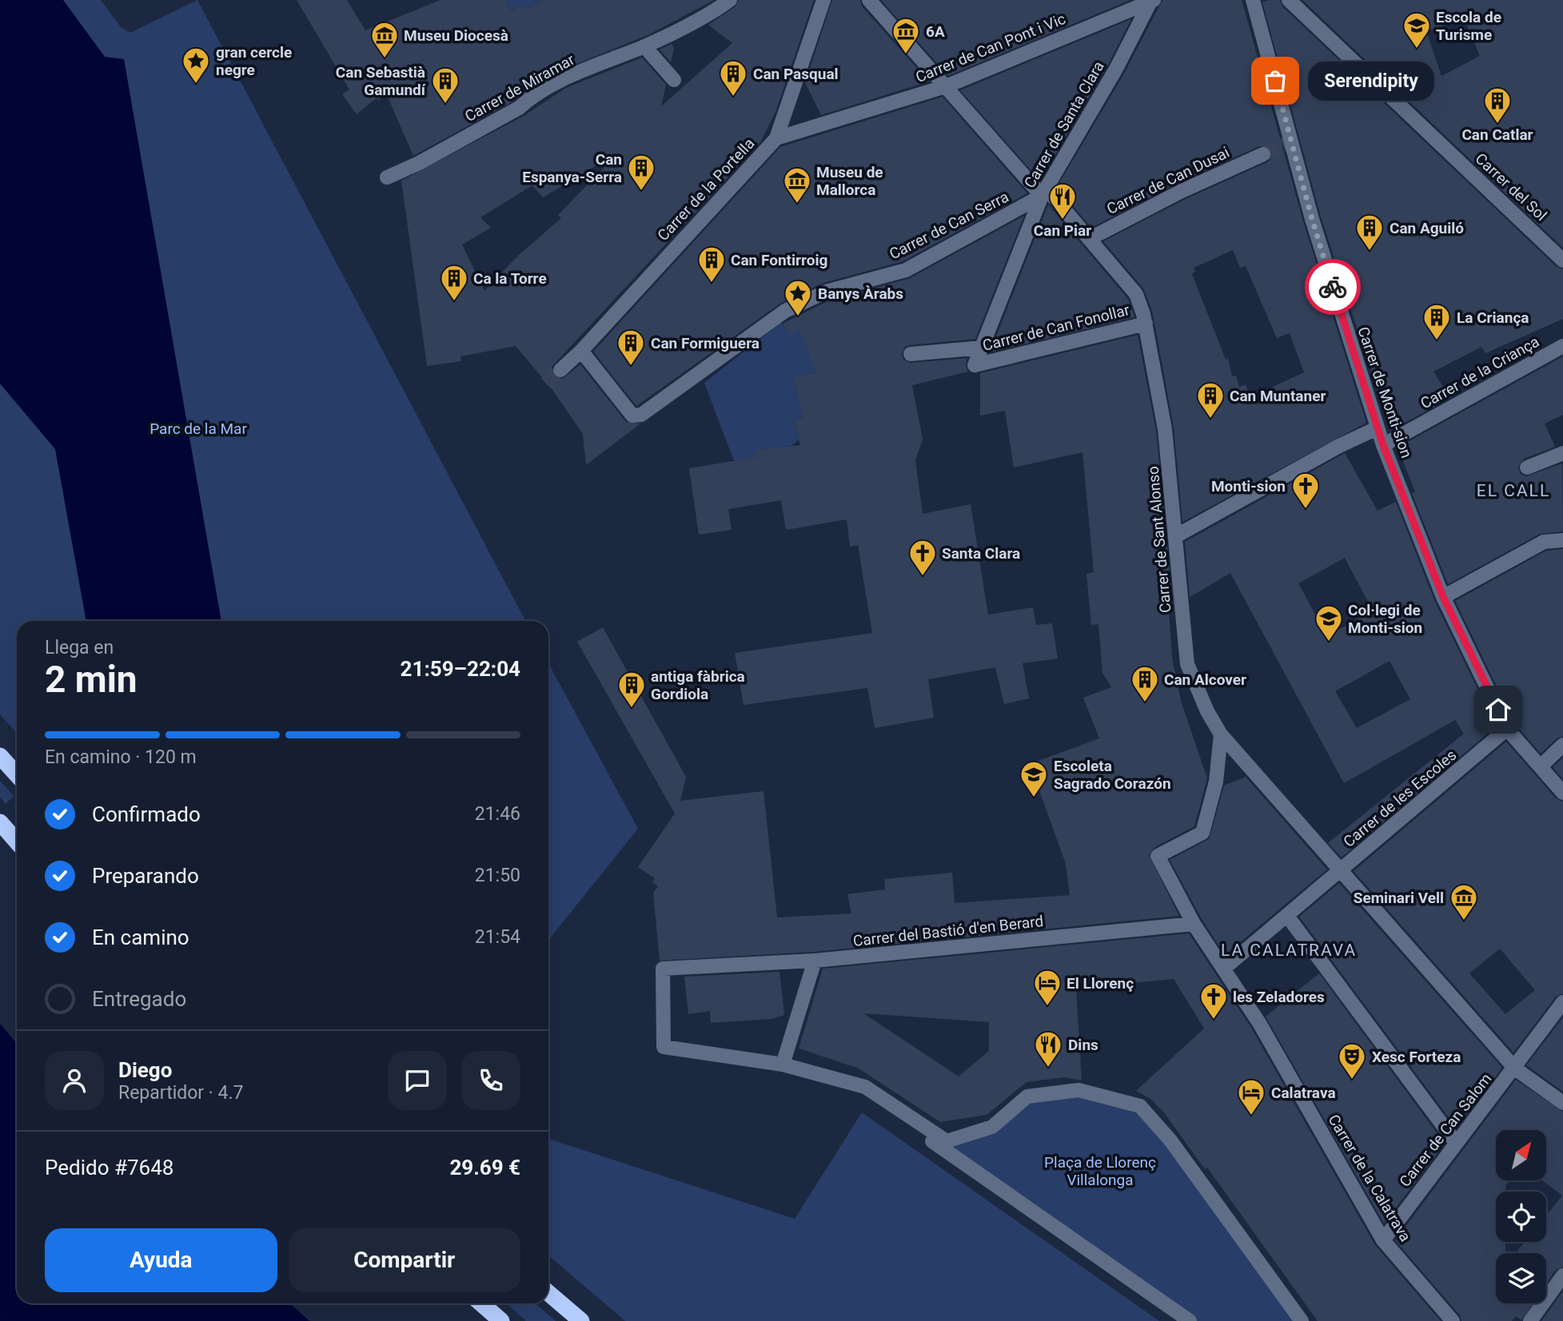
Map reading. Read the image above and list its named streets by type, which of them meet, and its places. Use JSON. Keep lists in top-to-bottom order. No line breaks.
{"streets":{"street":["Carrer de Can Pont i Vic","Carrer de Miramar","Carrer de Santa Clara","Carrer de Can Dusai","Carrer del Sol","Carrer de la Portella","Carrer de Can Serra","Carrer de Can Fonollar","Carrer de la Criança","Carrer de Monti-sion","Carrer de Sant Alonso","Carrer de les Escoles","Carrer del Bastió d'en Berard","Carrer de Can Salom","Carrer de la Calatrava"]},"crossings":[["Carrer de Can Pont i Vic","Carrer de Santa Clara"],["Carrer de Can Pont i Vic","Carrer de la Portella"],["Carrer de Can Pont i Vic","Carrer de Sant Alonso"],["Carrer de Santa Clara","Carrer de Can Serra"],["Carrer de Santa Clara","Carrer de Can Fonollar"],["Carrer de Santa Clara","Carrer de Sant Alonso"],["Carrer de Can Dusai","Carrer de Sant Alonso"],["Carrer de la Portella","Carrer de Can Serra"],["Carrer de Can Serra","Carrer de Sant Alonso"],["Carrer de Can Fonollar","Carrer de Sant Alonso"],["Carrer de la Criança","Carrer de Monti-sion"],["Carrer de Monti-sion","Carrer de les Escoles"],["Carrer de Sant Alonso","Carrer de les Escoles"],["Carrer de Sant Alonso","Carrer de Can Salom"],["Carrer de Sant Alonso","Carrer de la Calatrava"],["Carrer de les Escoles","Carrer de la Calatrava"],["Carrer del Bastió d'en Berard","Carrer de la Calatrava"],["Carrer de Can Salom","Carrer de la Calatrava"]],"districts":["EL CALL","LA CALATRAVA"],"parks":["Parc de la Mar","Plaça de Llorenç Villalonga"],"places":{"school or university":["Escola de Turisme","Col·legi de Monti-sion","Escoleta Sagrado Corazón"],"museum":["6A","Museu Diocesà","Museu de Mallorca","Seminari Vell"],"other":["Serendipity"],"place":["gran cercle negre","Banys Àrabs"],"building":["Can Pasqual","Can Sebastià Gamundí","Can Catlar","Can Espanya-Serra","Can Aguiló","Can Fontirroig","Ca la Torre","La Criança","Can Formiguera","Can Muntaner","Can Alcover","antiga fàbrica Gordiola"],"restaurant":["Can Piar","Dins"],"church":["Monti-sion","Santa Clara","les Zeladores"],"hotel":["El Llorenç","Calatrava"],"theatre":["Xesc Forteza"]},"north":"top right","page":{"bubble":"Serendipity","heading":["2 min","Llega en","21:59–22:04"],"panel":["Diego","Repartidor · 4.7","Pedido #7648","29.69 €"],"bar":"En camino · 120 m","list":[["Confirmado","21:46"],["Preparando","21:50"],["En camino","21:54"],"Entregado"],"buttons":["Ayuda","Compartir"]}}
